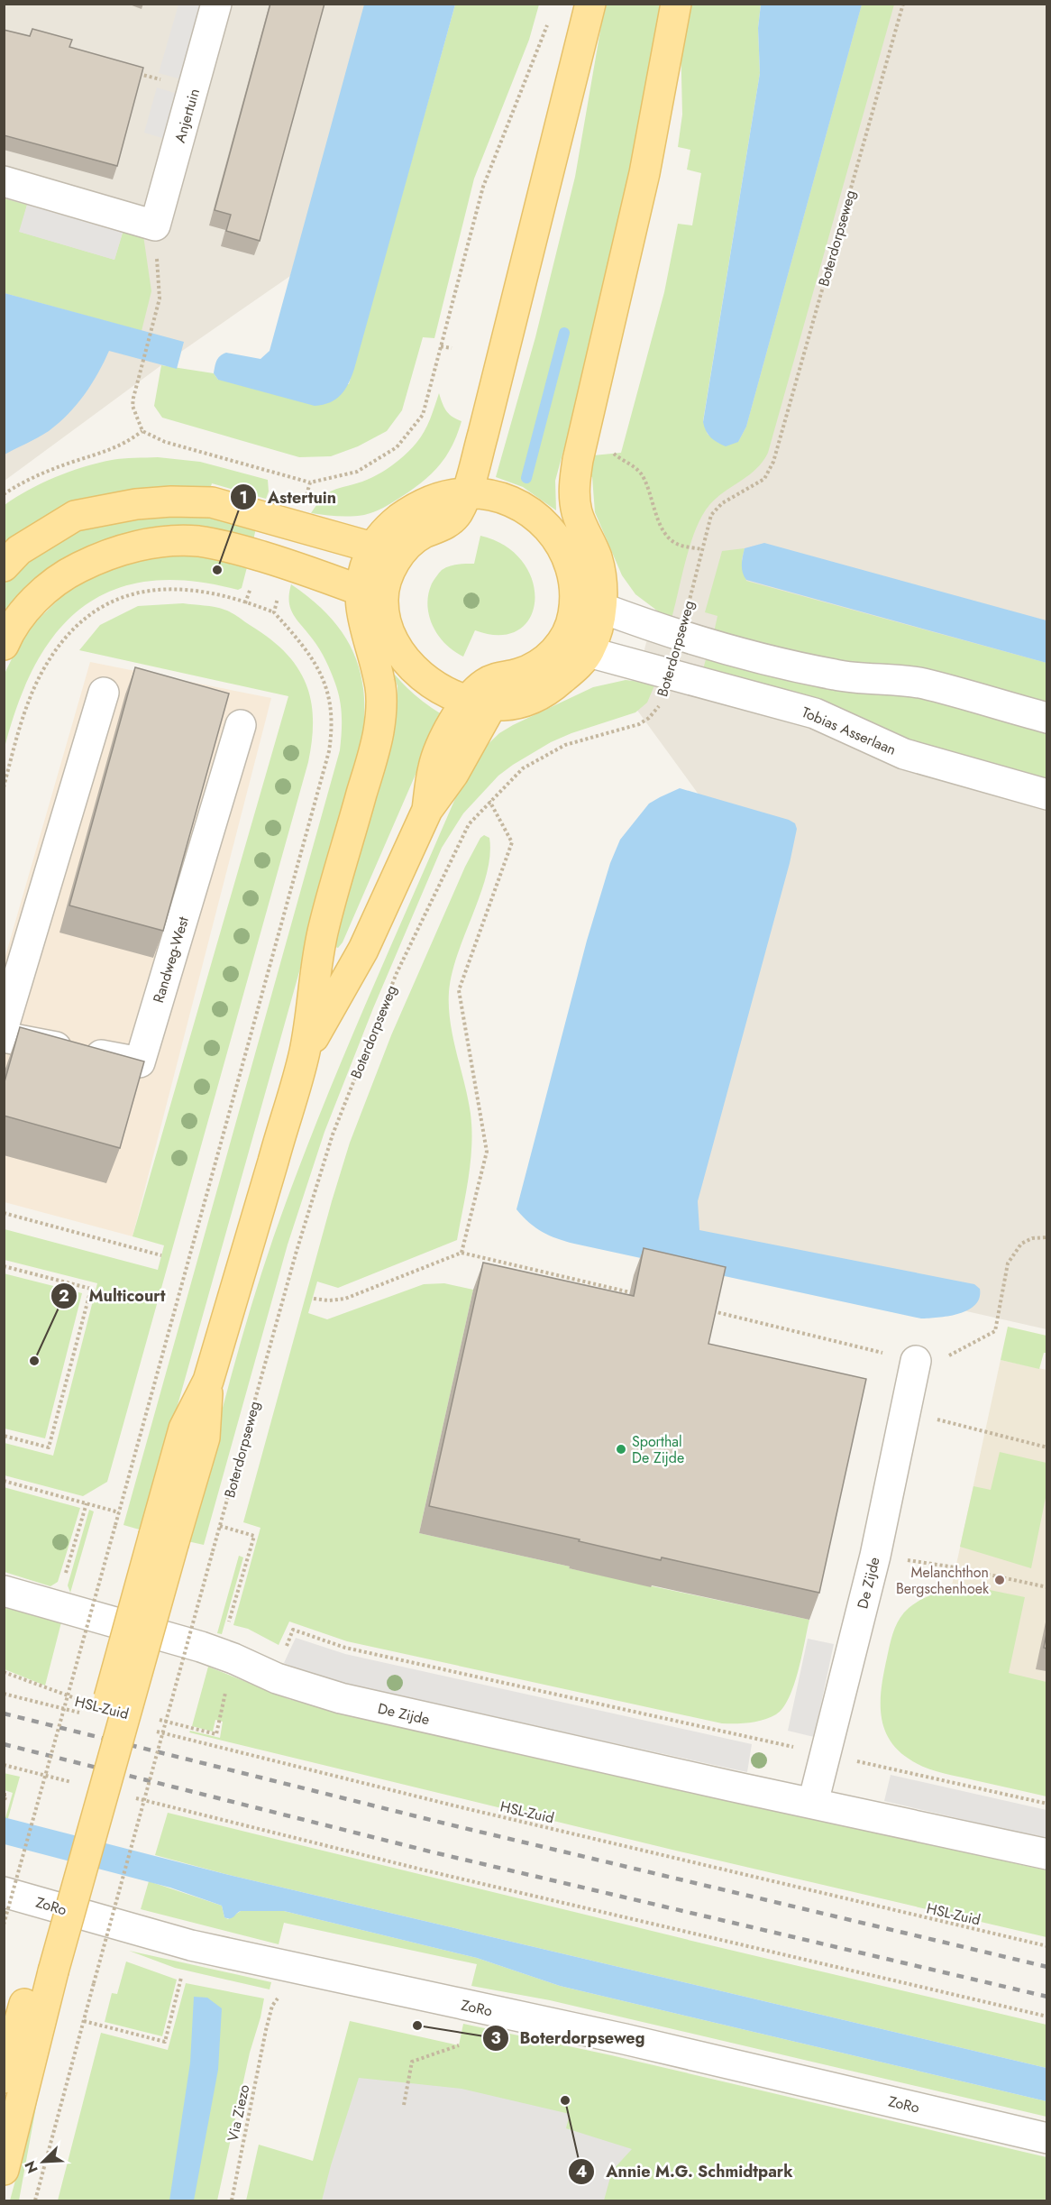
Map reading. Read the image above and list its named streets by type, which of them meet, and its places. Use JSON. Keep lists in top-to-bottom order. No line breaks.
{"streets":{"street":["Anjertuin","Tobias Asserlaan","Randweg-West","De Zijde","ZoRo"],"path":["Boterdorpseweg","HSL-Zuid","Via Ziezo"]},"crossings":[["Boterdorpseweg","Tobias Asserlaan"]],"places":["Astertuin","Multicourt","Sporthal De Zijde","Melanchthon Bergschenhoek","Boterdorpseweg","Annie M.G. Schmidtpark"],"north":"bottom left"}
